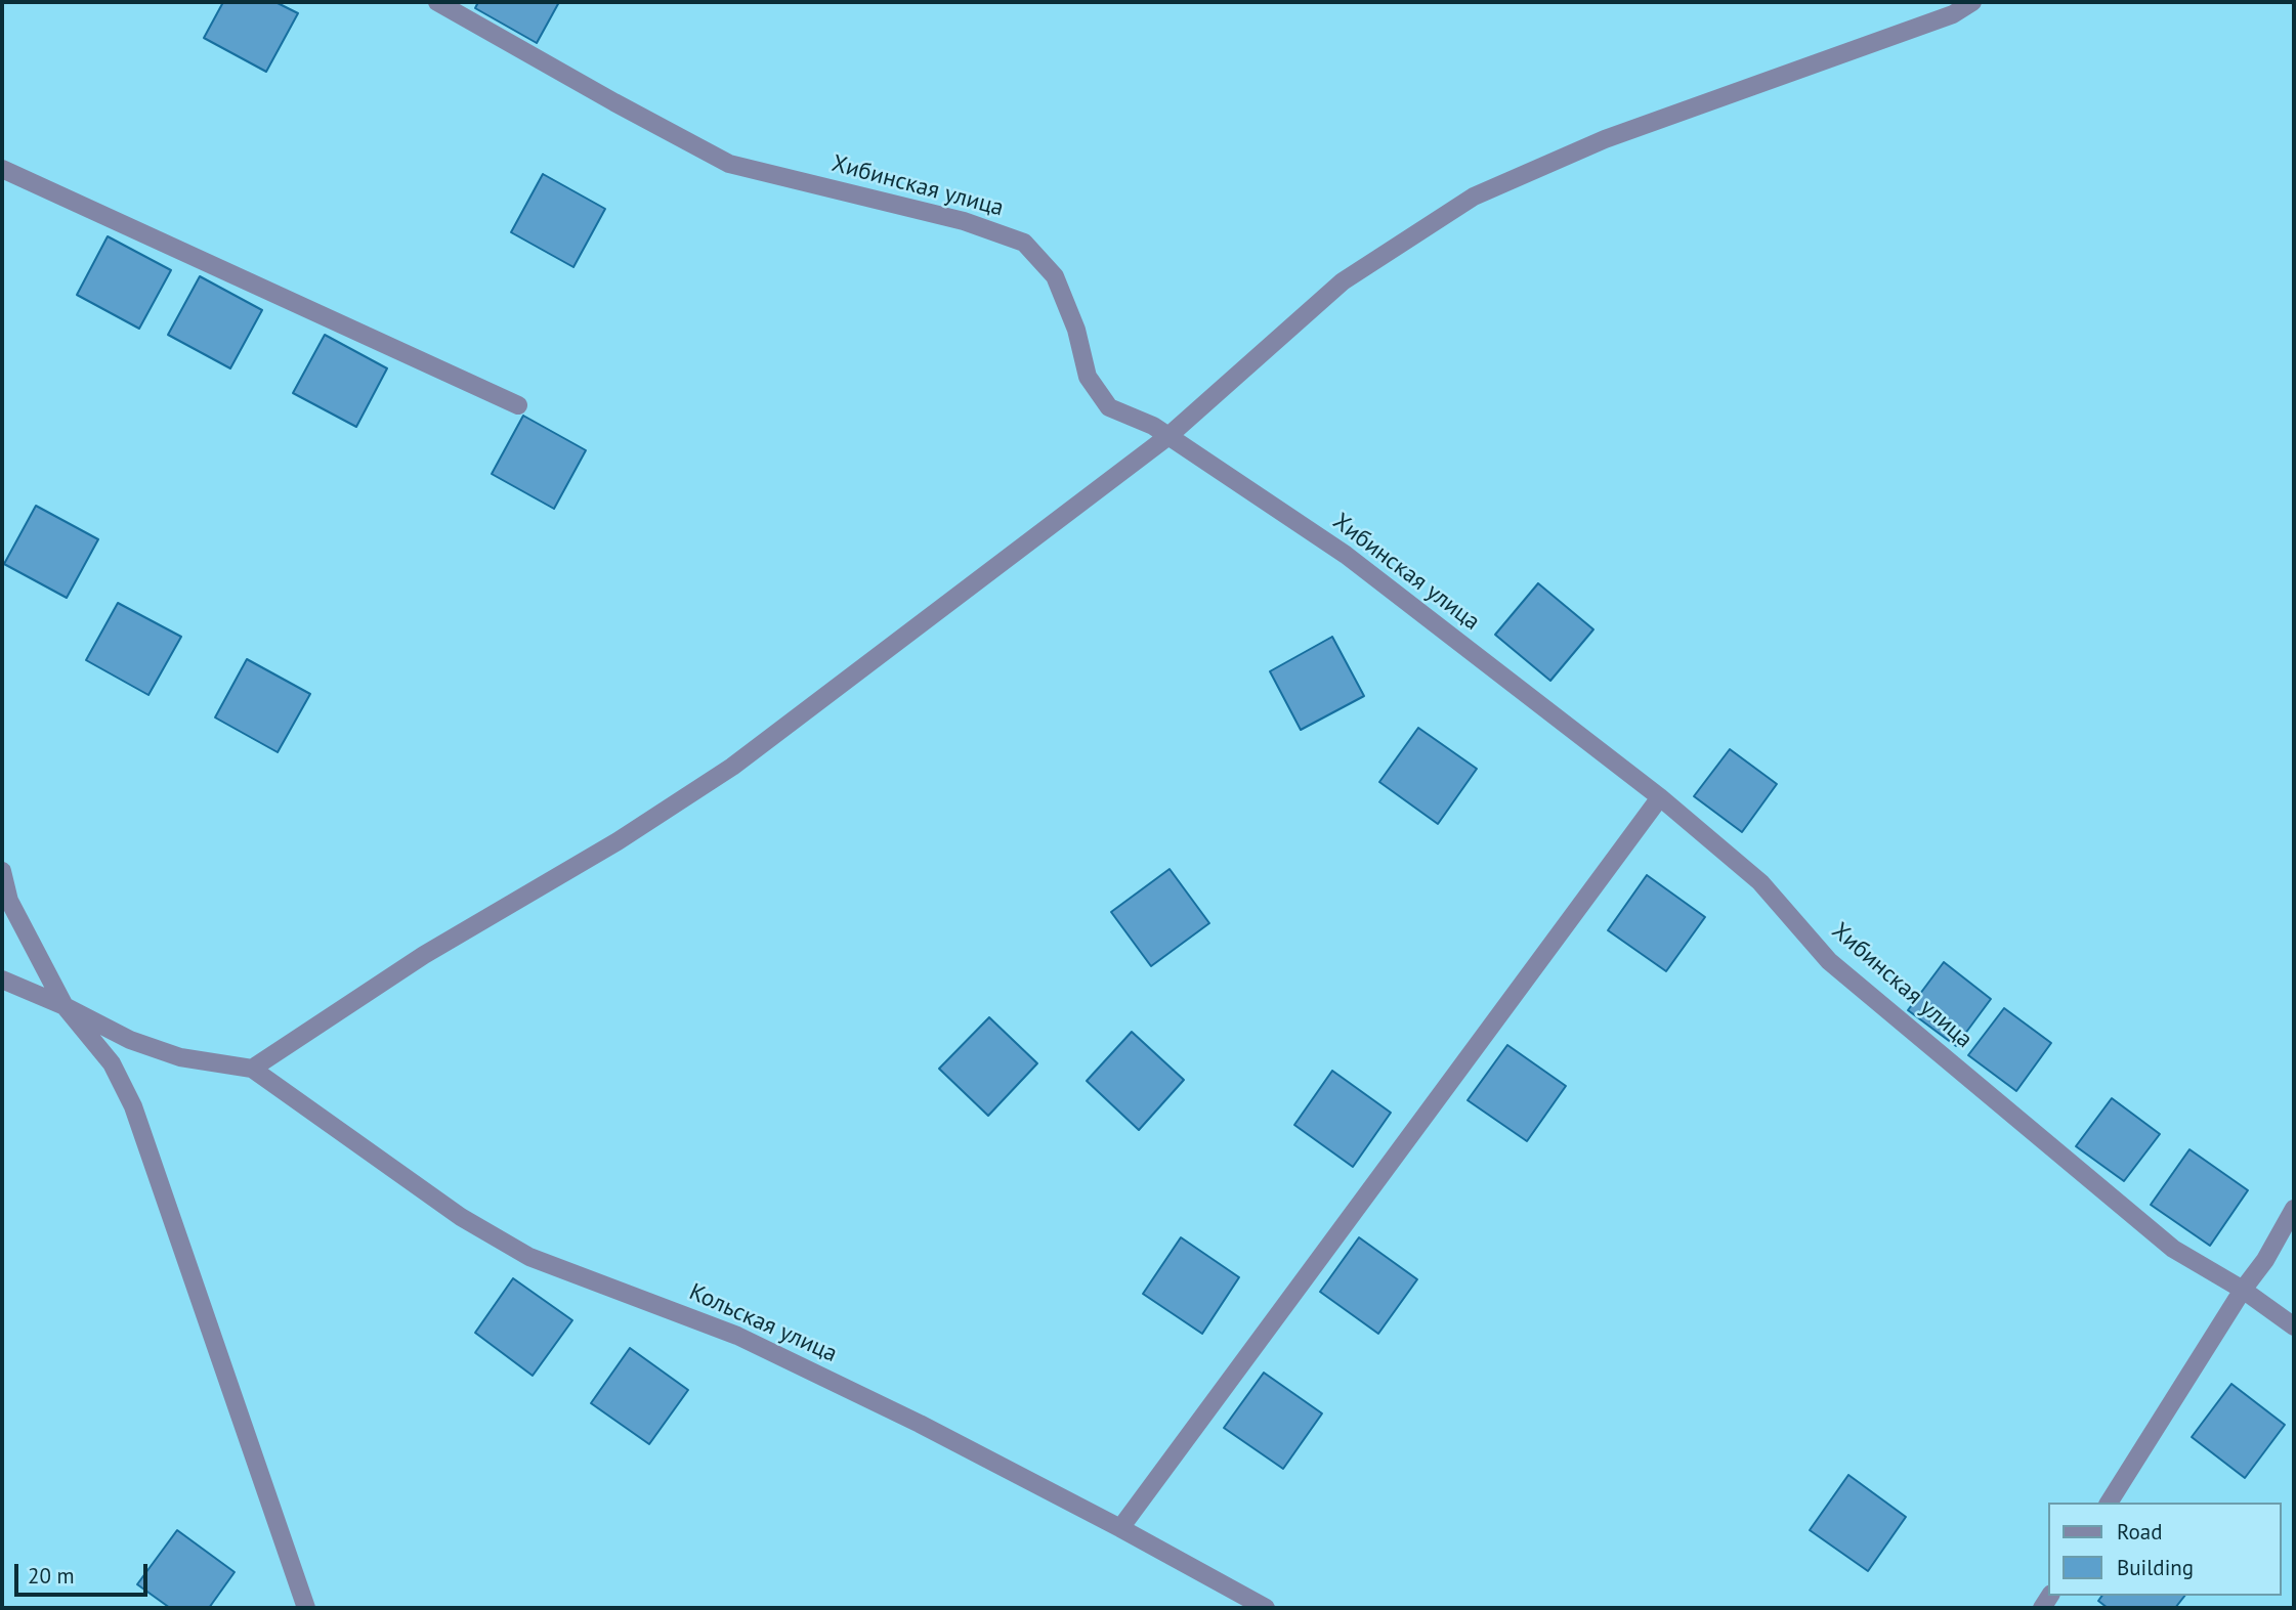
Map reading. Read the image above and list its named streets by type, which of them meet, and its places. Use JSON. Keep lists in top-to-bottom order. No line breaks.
{"streets":{"street":["Хибинская улица","Кольская улица"]},"legend":["Road","Building"],"scale_bar":"20 m"}
